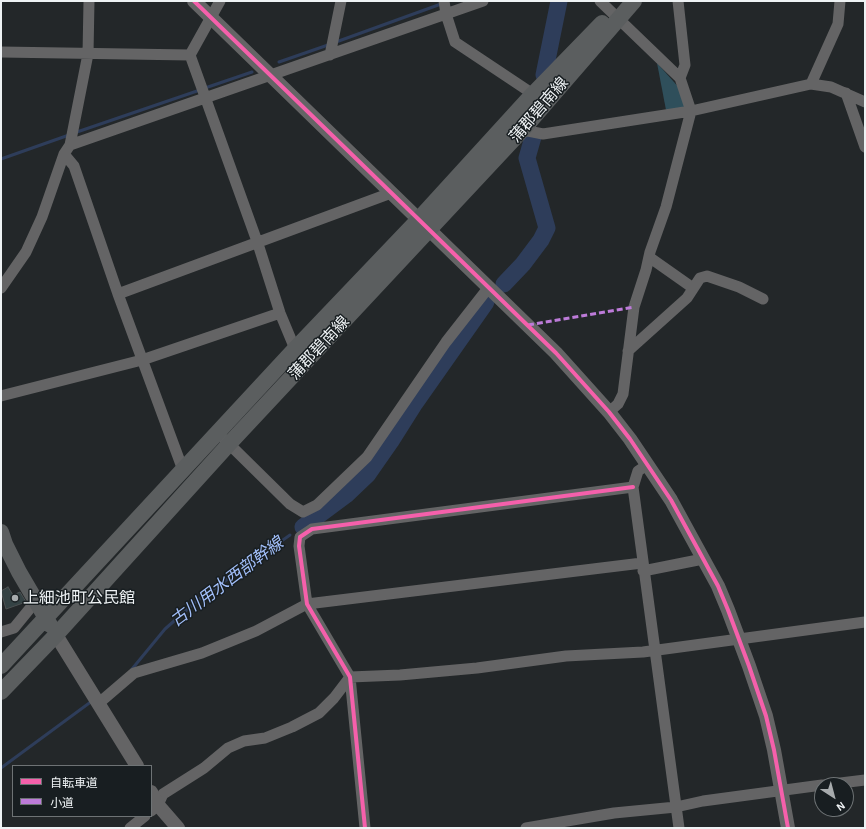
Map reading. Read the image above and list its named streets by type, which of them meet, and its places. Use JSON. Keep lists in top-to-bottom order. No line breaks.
{"streets":{"main road":["蒲郡碧南線"]},"water":["古川用水西部幹線"],"places":["上細池町公民館"],"legend":["自転車道","小道"],"north":"bottom right"}
